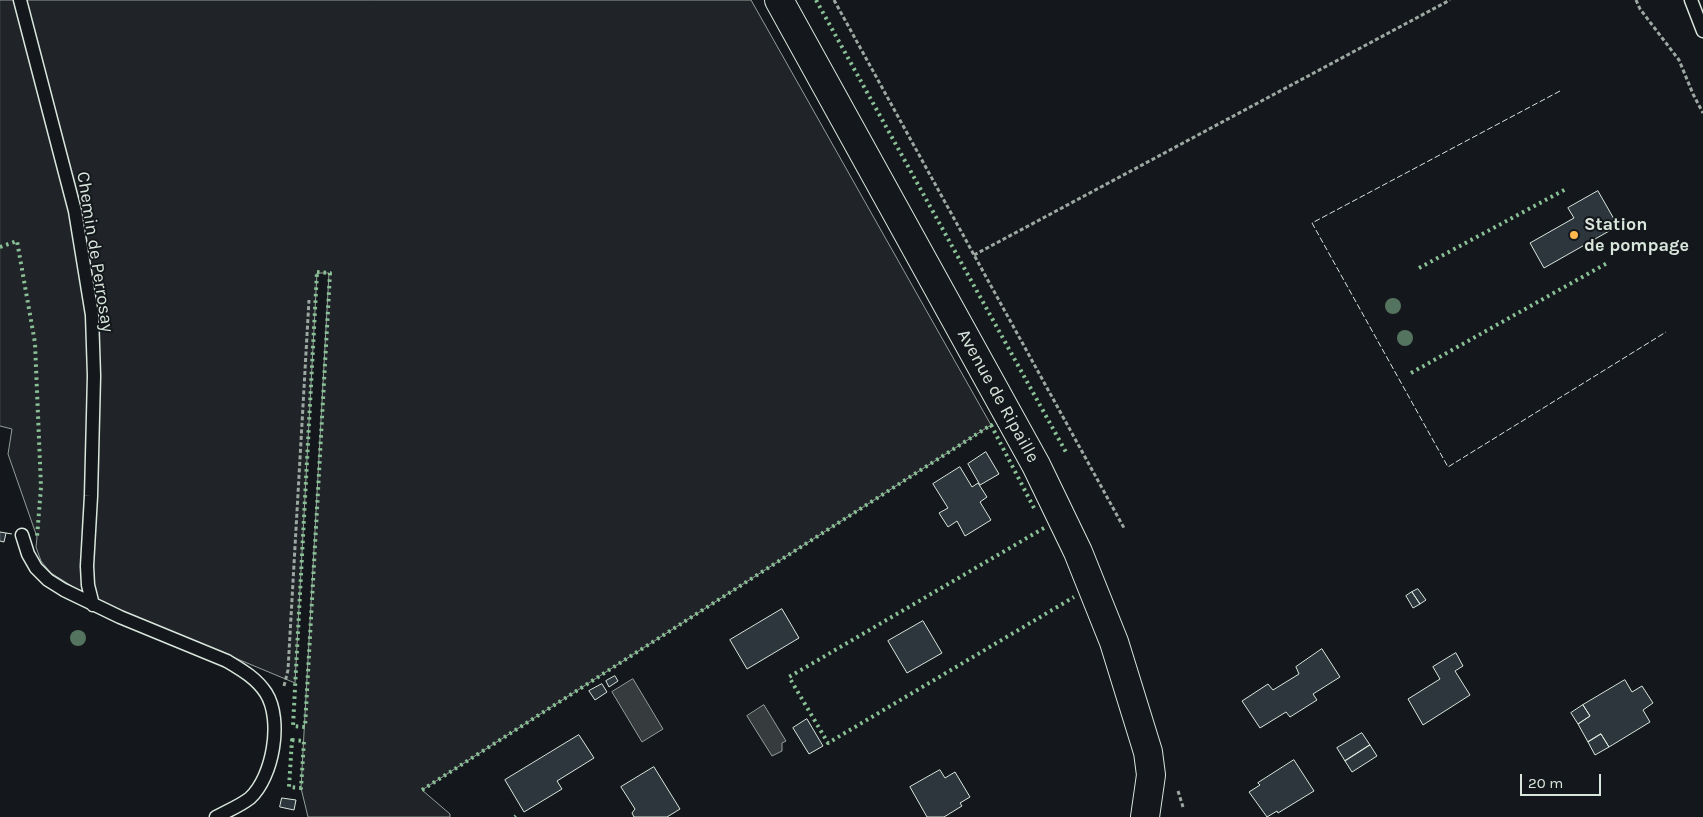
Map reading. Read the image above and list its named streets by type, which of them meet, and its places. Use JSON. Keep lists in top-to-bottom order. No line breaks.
{"streets":{"street":["Avenue de Ripaille"],"lane":["Chemin de Perrosay"]},"places":["Station de pompage"],"scale_bar":"20 m"}
